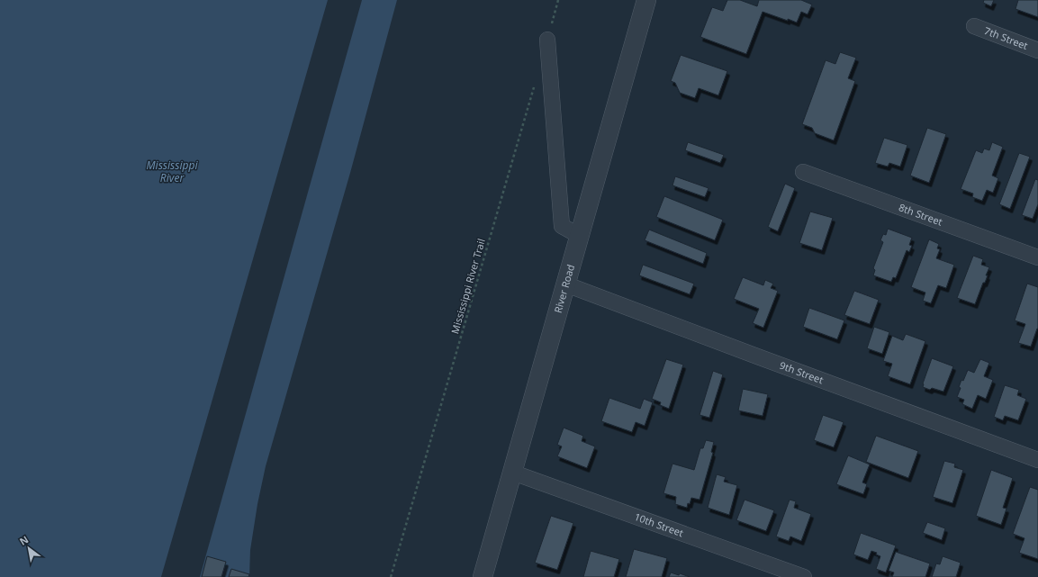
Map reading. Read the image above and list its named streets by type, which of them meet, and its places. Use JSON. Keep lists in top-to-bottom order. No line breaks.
{"streets":{"street":["7th Street","8th Street","River Road","9th Street","10th Street"],"path":["Mississippi River Trail"]},"crossings":[["River Road","9th Street"],["River Road","10th Street"]],"water":["Mississippi River"],"north":"top left"}
